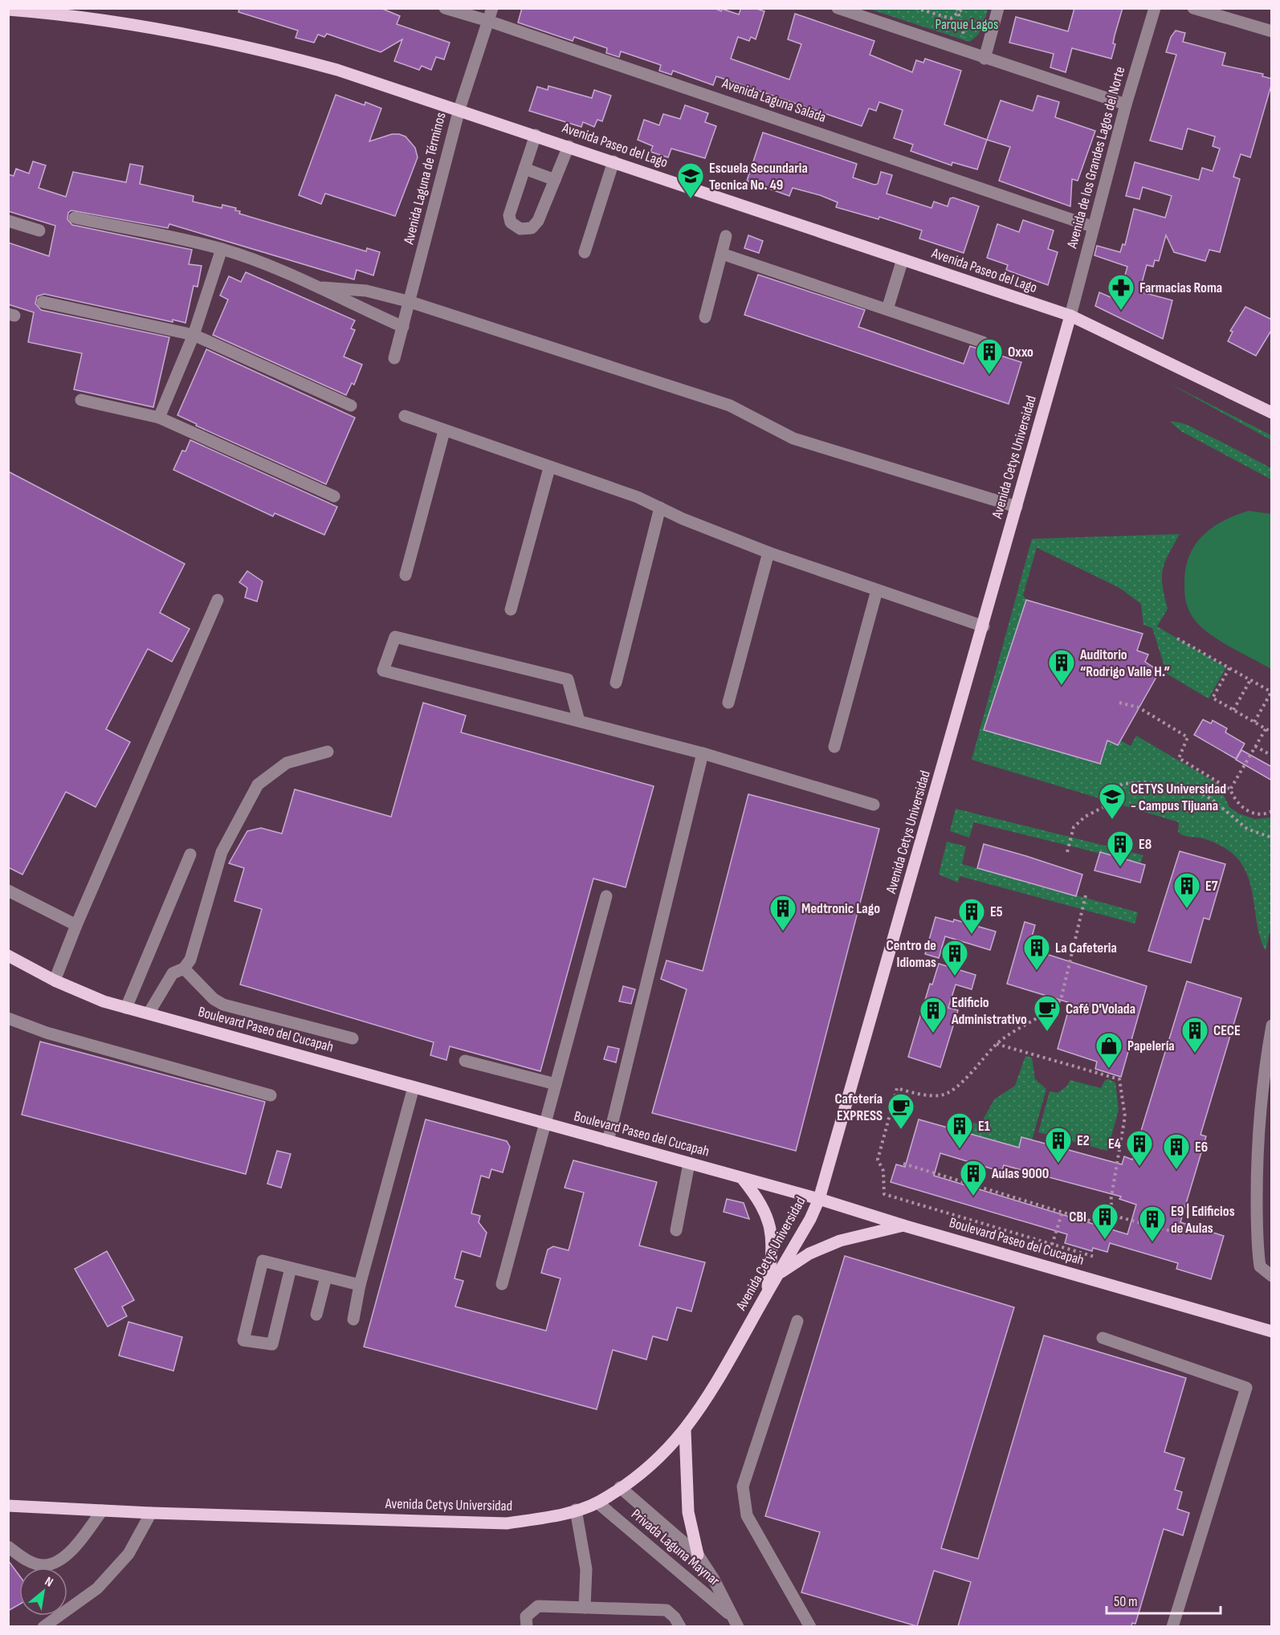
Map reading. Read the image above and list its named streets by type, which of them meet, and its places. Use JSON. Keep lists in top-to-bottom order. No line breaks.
{"streets":{"main road":["Avenida Paseo del Lago","Avenida Cetys Universidad","Boulevard Paseo del Cucapah"],"street":["Avenida Laguna Salada","Avenida de los Grandes Lagos del Norte","Avenida Laguna de Términos","Privada Laguna Maynar"]},"crossings":[["Avenida Laguna Salada","Avenida de los Grandes Lagos del Norte"],["Avenida Laguna Salada","Avenida Laguna de Términos"],["Avenida Paseo del Lago","Avenida de los Grandes Lagos del Norte"],["Avenida Paseo del Lago","Avenida Laguna de Términos"],["Avenida Paseo del Lago","Avenida Cetys Universidad"],["Avenida de los Grandes Lagos del Norte","Avenida Cetys Universidad"],["Avenida Cetys Universidad","Boulevard Paseo del Cucapah"],["Avenida Cetys Universidad","Privada Laguna Maynar"]],"parks":["Parque Lagos"],"places":{"school or university":["Escuela Secundaria Tecnica No. 49","CETYS Universidad - Campus Tijuana"],"pharmacy":["Farmacias Roma"],"building":["Oxxo","Auditorio “Rodrigo Valle H.”","E8","E7","Medtronic Lago","E5","La Cafeteria","Centro de Idiomas","Edificio Administrativo","CECE","E1","E2","E4","E6","Aulas 9000","CBI","E9 | Edificios de Aulas"],"cafe":["Café D'Volada","Cafetería EXPRESS"],"shop":["Papelería"]},"scale_bar":"50 m","north":"top right"}
